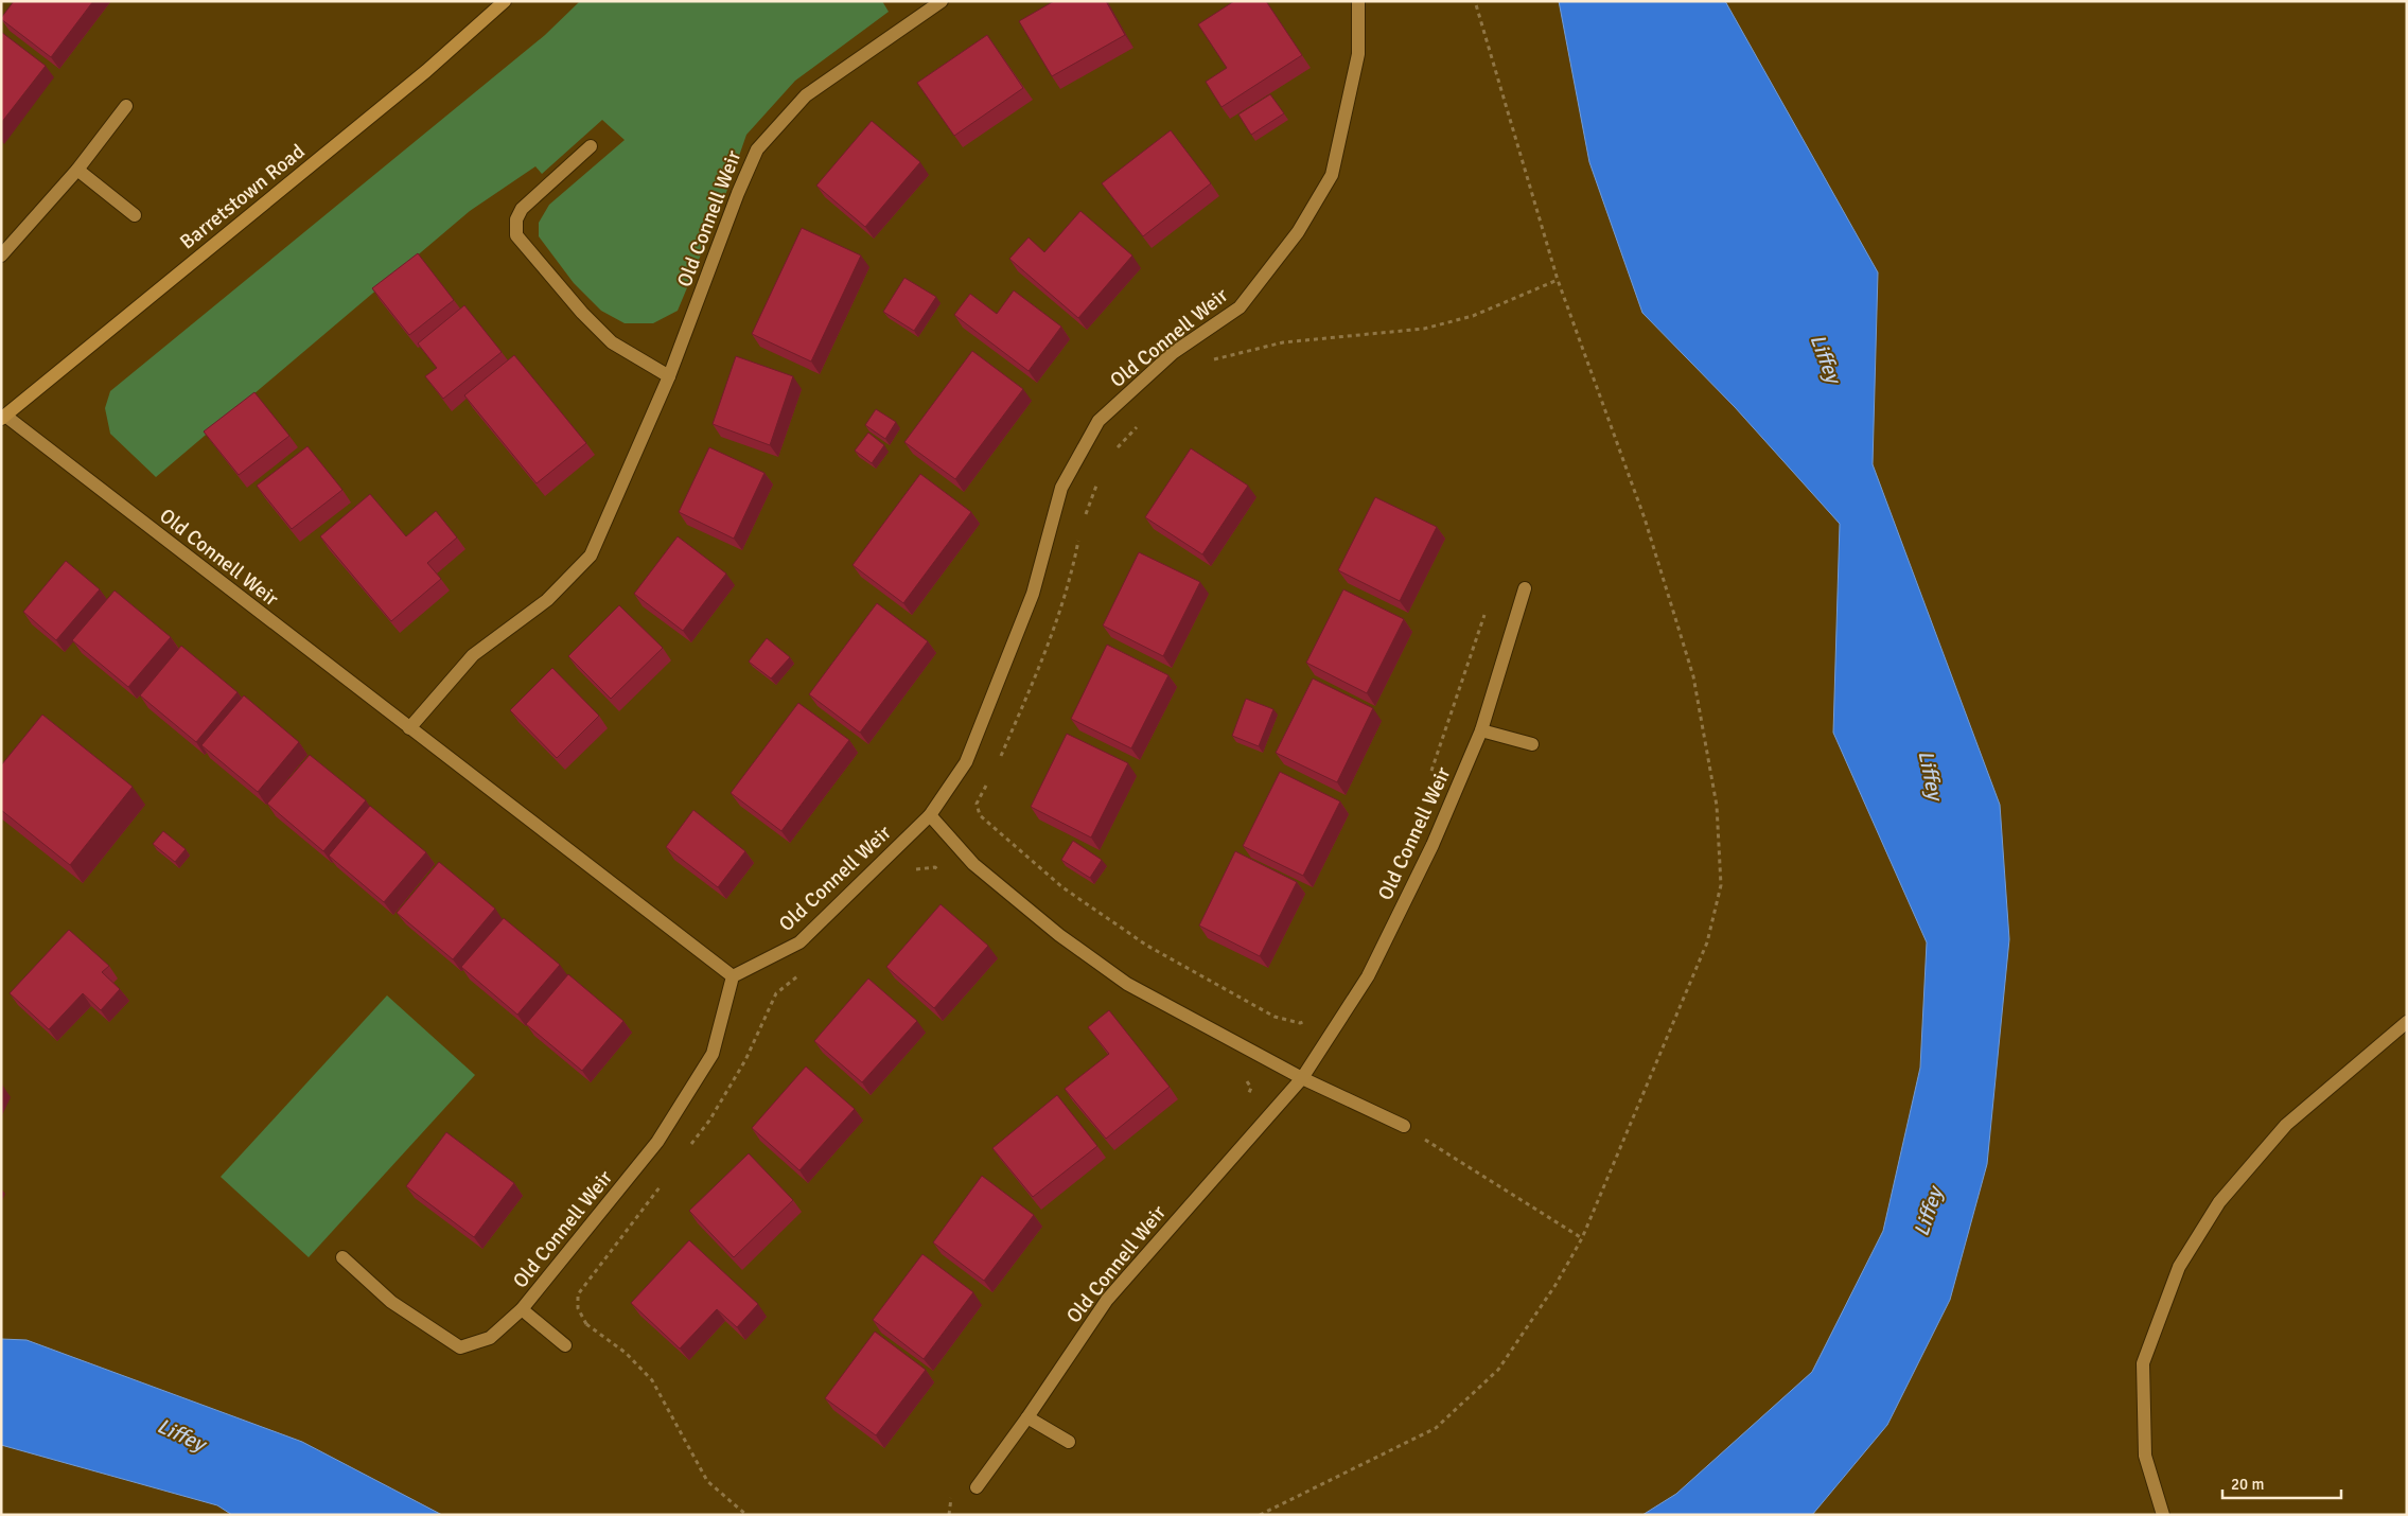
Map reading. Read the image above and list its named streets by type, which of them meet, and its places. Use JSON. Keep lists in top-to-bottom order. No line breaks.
{"streets":{"street":["Barretstown Road","Old Connell Weir"]},"crossings":[["Barretstown Road","Old Connell Weir"]],"water":["Liffey"],"scale_bar":"20 m"}
